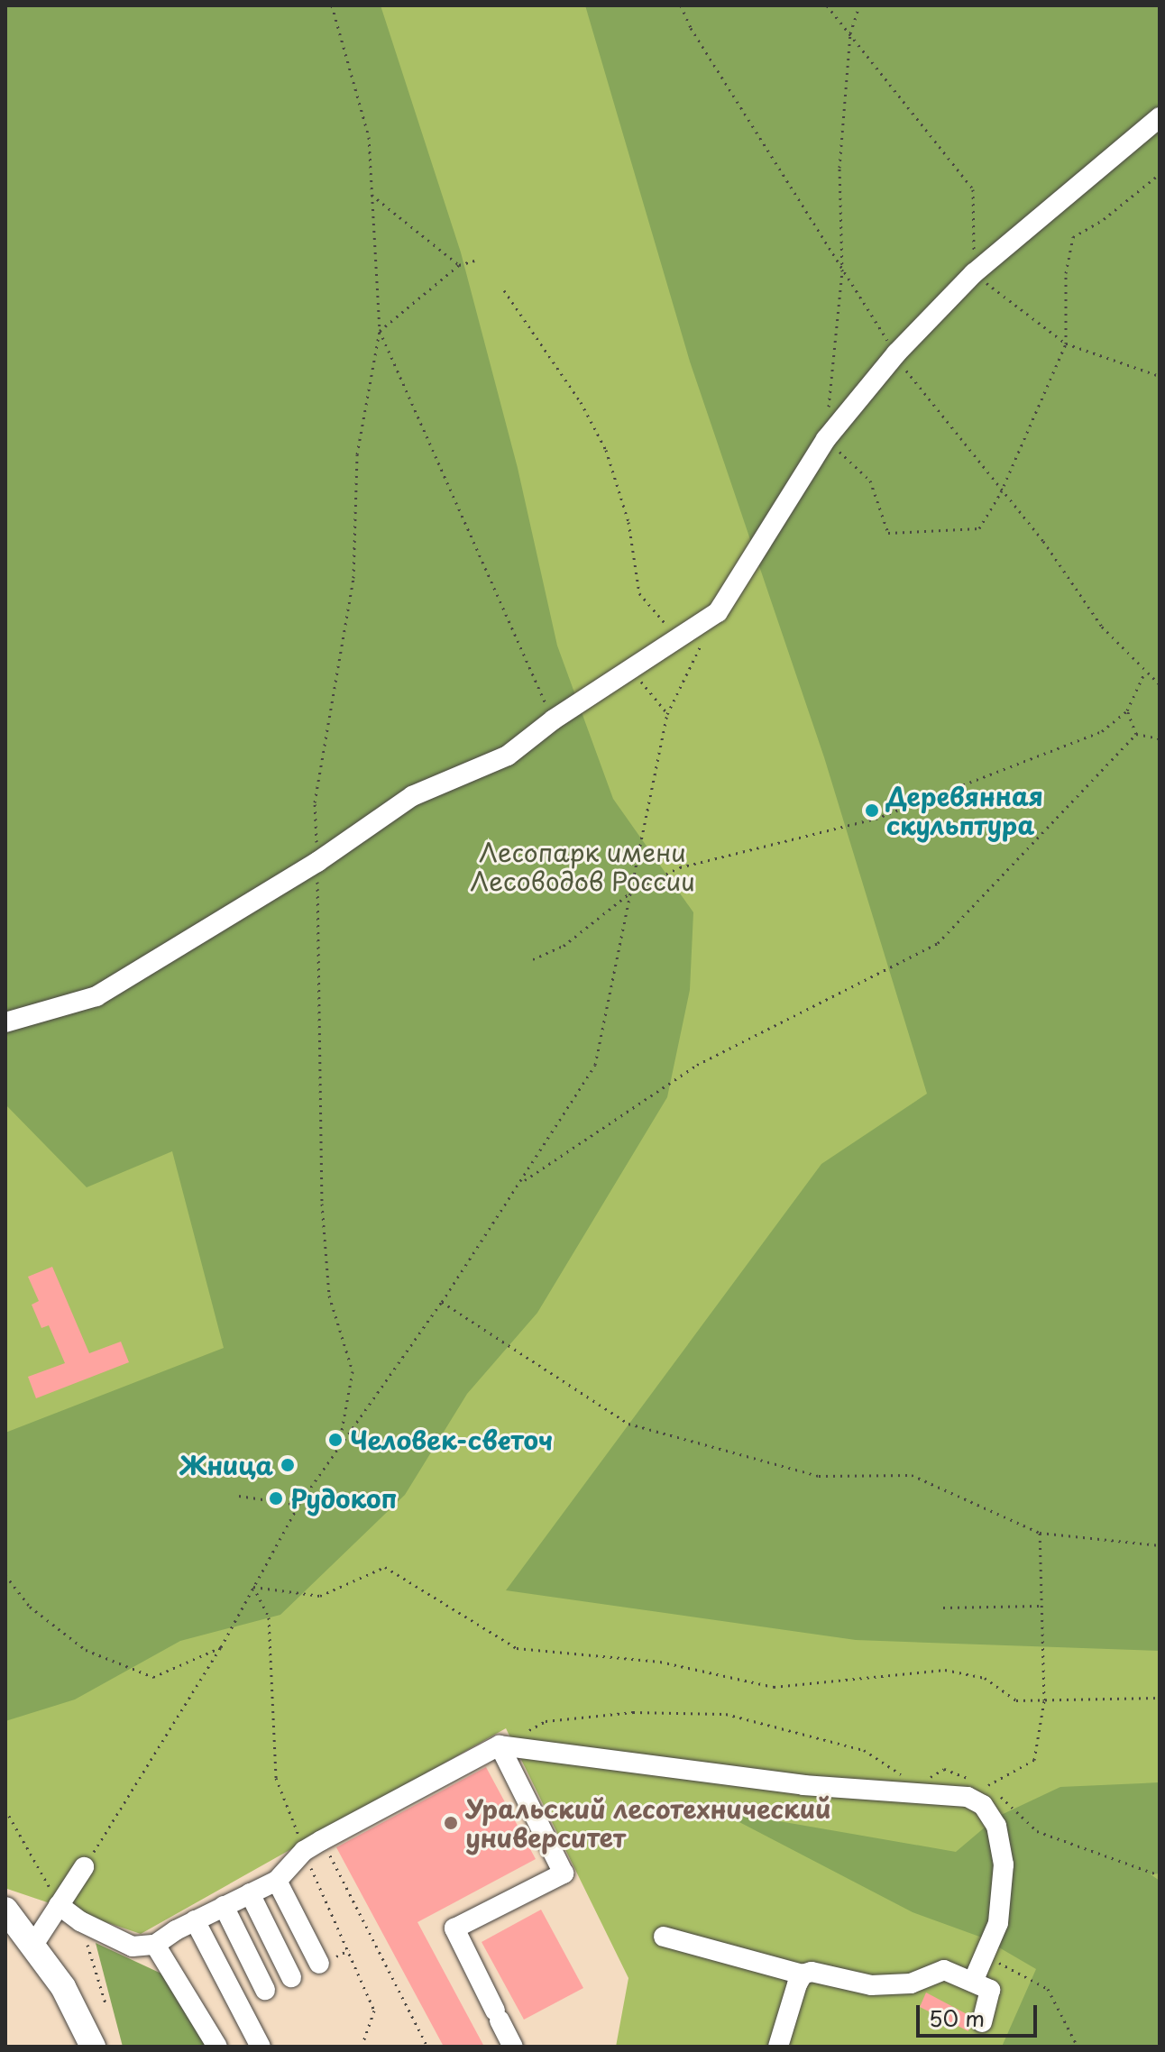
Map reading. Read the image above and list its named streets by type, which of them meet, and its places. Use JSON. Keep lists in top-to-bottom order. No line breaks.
{"parks":["Лесопарк имени Лесоводов России"],"places":["Деревянная скульптура","Человек-светоч","Жница","Рудокоп","Уральский лесотехнический университет"],"scale_bar":"50 m"}
